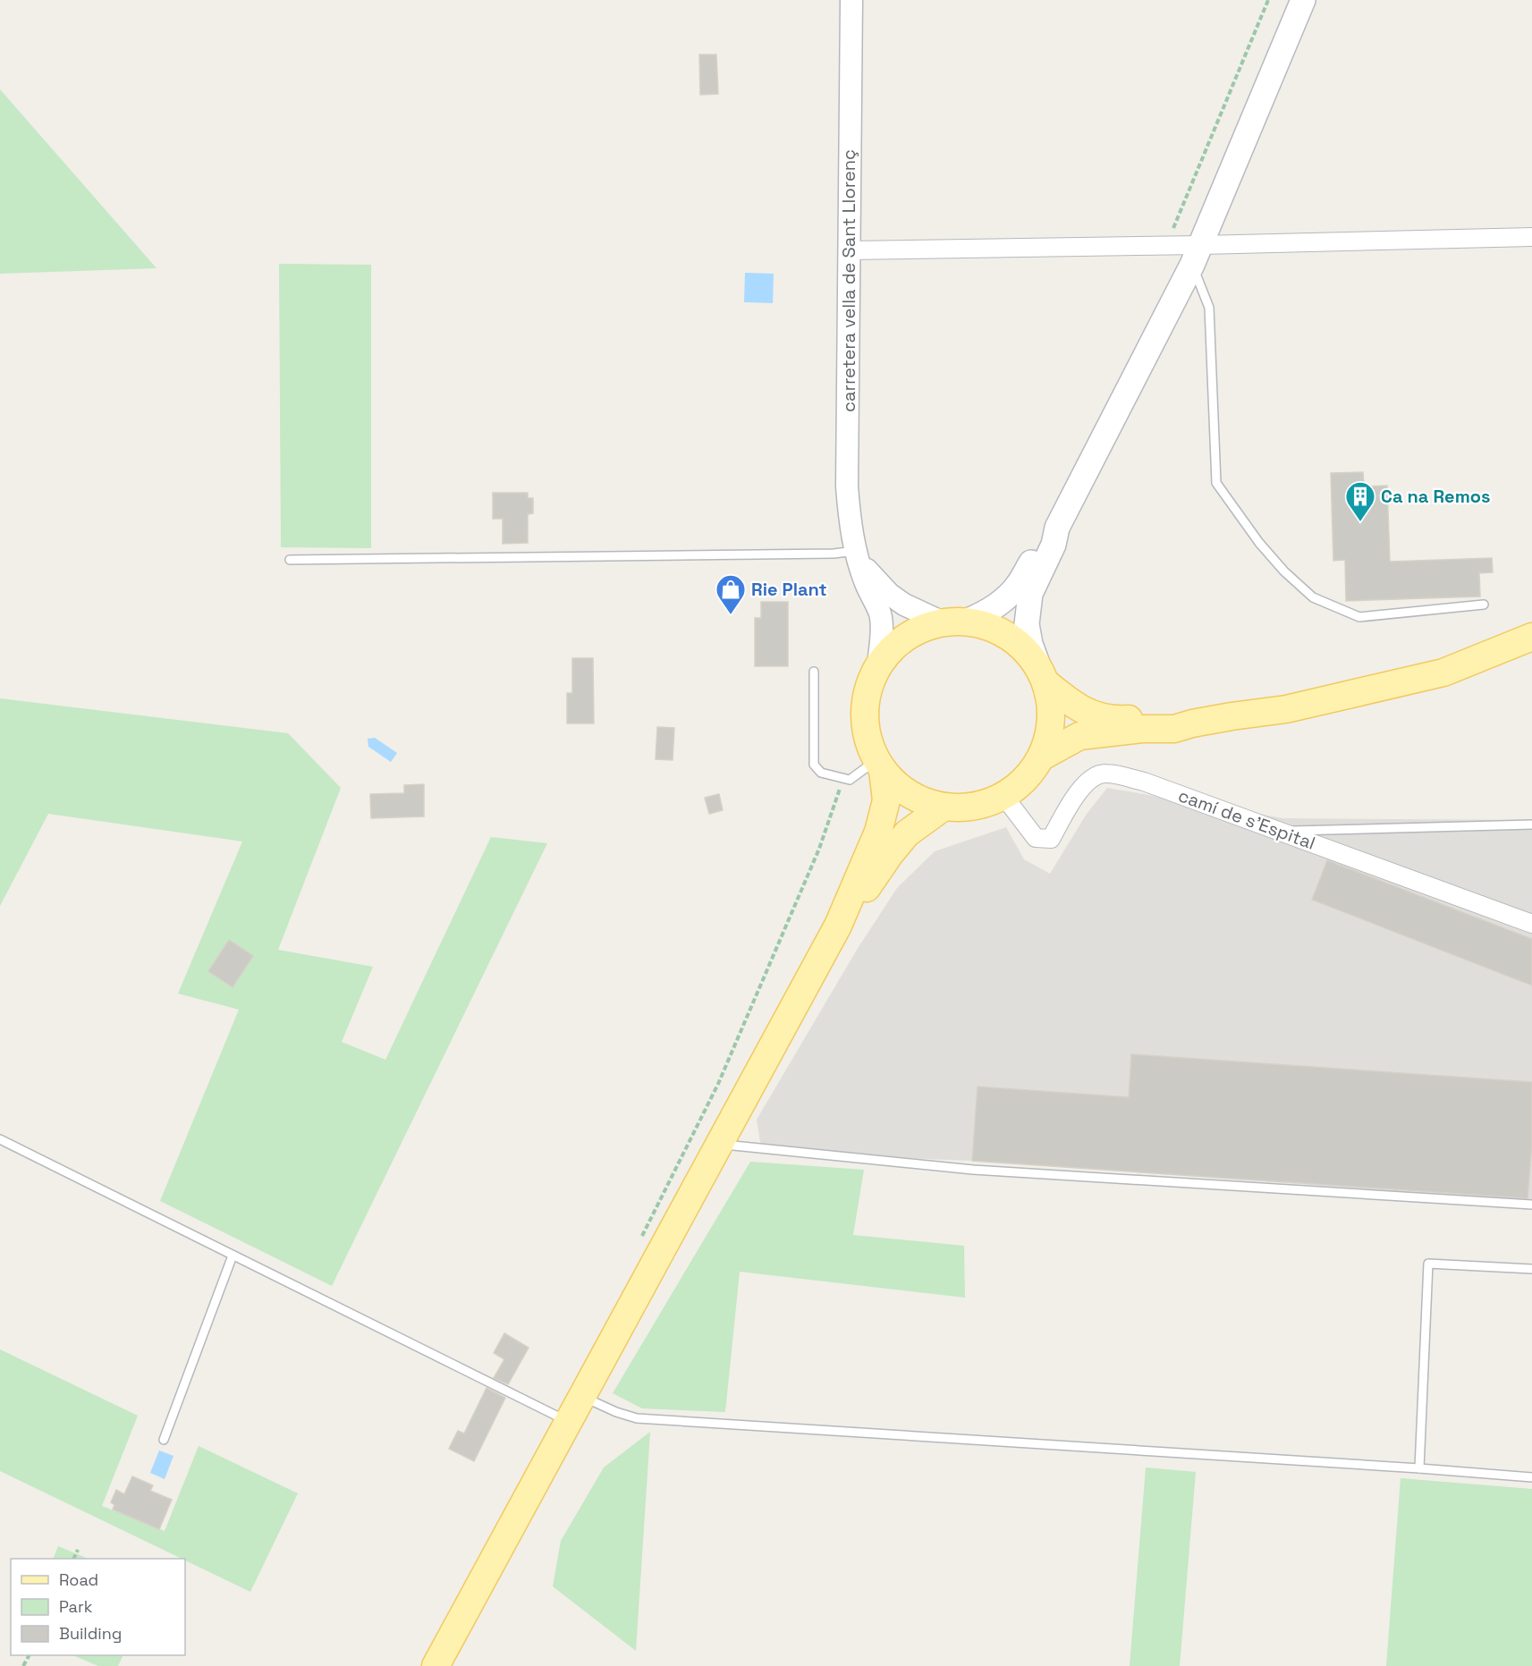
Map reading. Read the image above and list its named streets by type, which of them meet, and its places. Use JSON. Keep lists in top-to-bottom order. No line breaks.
{"streets":{"street":["carretera vella de Sant Llorenç","camí de s'Espital"]},"crossings":[["carretera vella de Sant Llorenç","camí de s'Espital"]],"places":{"building":["Ca na Remos"],"shop":["Rie Plant"]},"legend":["Road","Park","Building"]}
